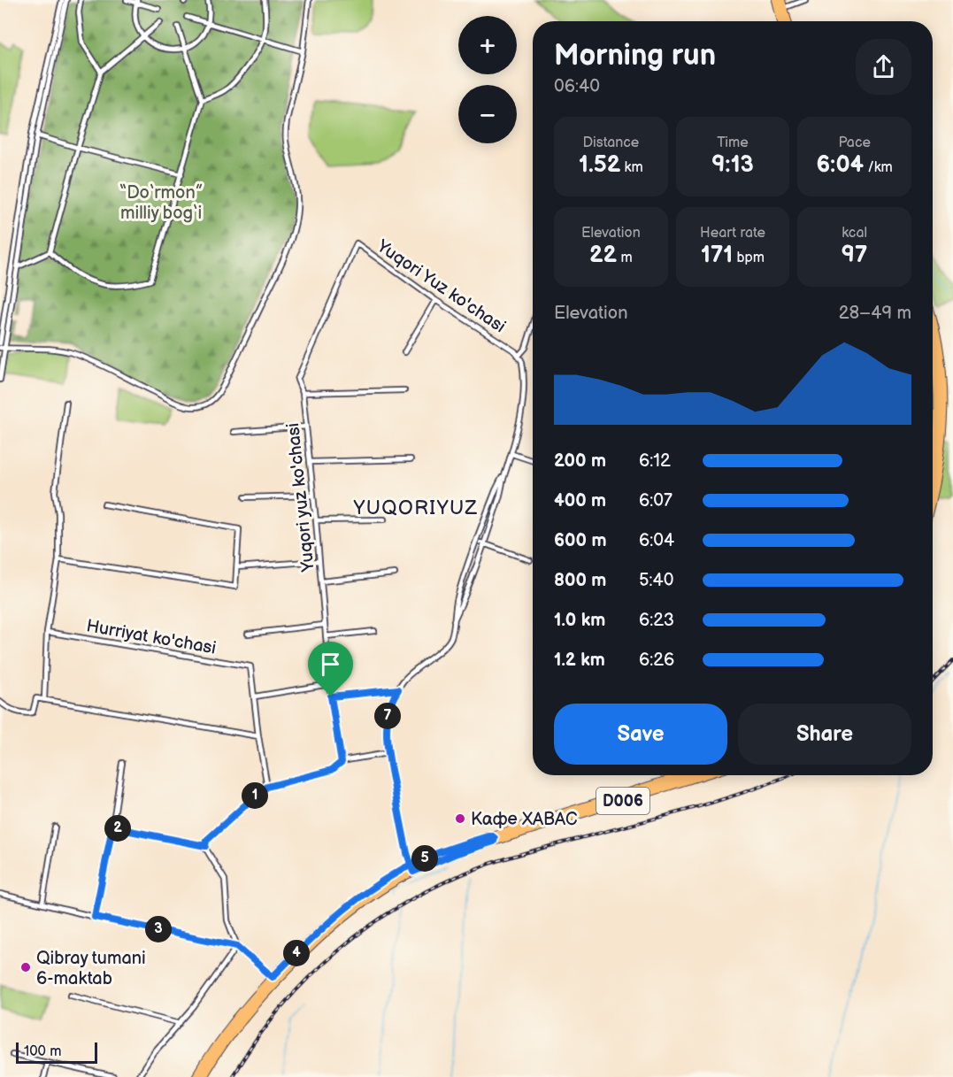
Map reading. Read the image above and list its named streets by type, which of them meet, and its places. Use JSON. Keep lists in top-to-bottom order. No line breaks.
{"streets":{"main road":["D006"],"street":["Yuqori Yuz ko'chasi","Yuqori yuz ko'chasi","Hurriyat ko'chasi"]},"crossings":[["Yuqori Yuz ko'chasi","Yuqori yuz ko'chasi"]],"districts":["YUQORIYUZ"],"parks":["“Do‘rmon” milliy bog‘i"],"places":["Кафе ХАВАС","Qibray tumani 6-maktab"],"scale_bar":"100 m","page":{"map_buttons":["+","−"],"heading":["Morning run","06:40"],"stats":[["Distance","1.52 km"],["Time","9:13"],["Pace","6:04 /km"],["Elevation","22 m"],["Heart rate","171 bpm"],["kcal","97"]],"chart":["Elevation","28–49 m"],"list":[{"name":"200 m","note":"6:12"},{"name":"400 m","note":"6:07"},{"name":"600 m","note":"6:04"},{"name":"800 m","note":"5:40"},{"name":"1.0 km","note":"6:23"},{"name":"1.2 km","note":"6:26"}],"buttons":["Save","Share"],"pins":["7","1","2","5","3","4"],"scale":"100 m"}}
